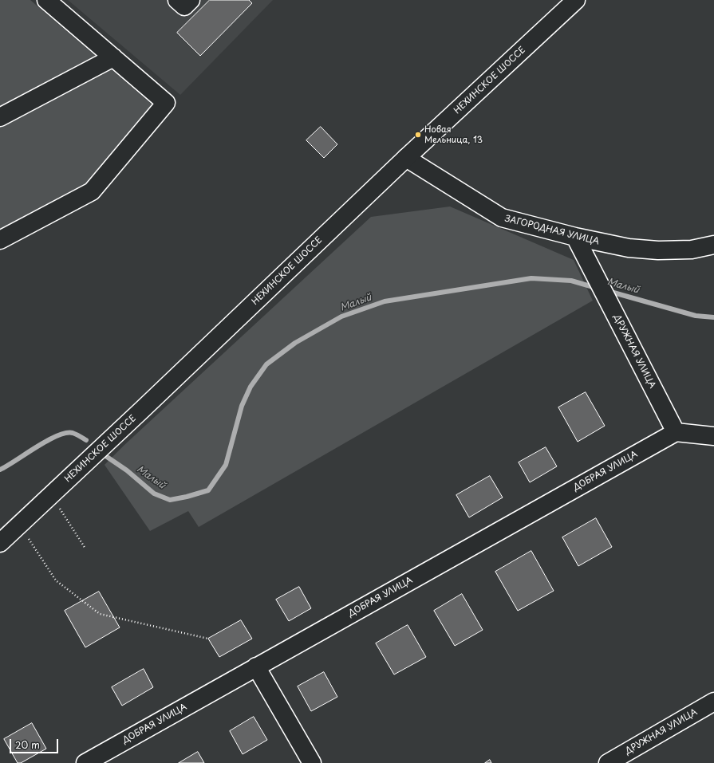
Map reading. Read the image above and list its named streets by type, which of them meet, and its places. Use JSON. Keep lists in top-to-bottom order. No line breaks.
{"streets":{"street":["НЕХИНСКОЕ ШОССЕ","ЗАГОРОДНАЯ УЛИЦА","ДРУЖНАЯ УЛИЦА","ДОБРАЯ УЛИЦА"]},"crossings":[["НЕХИНСКОЕ ШОССЕ","ЗАГОРОДНАЯ УЛИЦА"],["ЗАГОРОДНАЯ УЛИЦА","ДРУЖНАЯ УЛИЦА"],["ДРУЖНАЯ УЛИЦА","ДОБРАЯ УЛИЦА"]],"water":["Малый"],"places":["Новая Мельница, 13"],"scale_bar":"20 m"}
